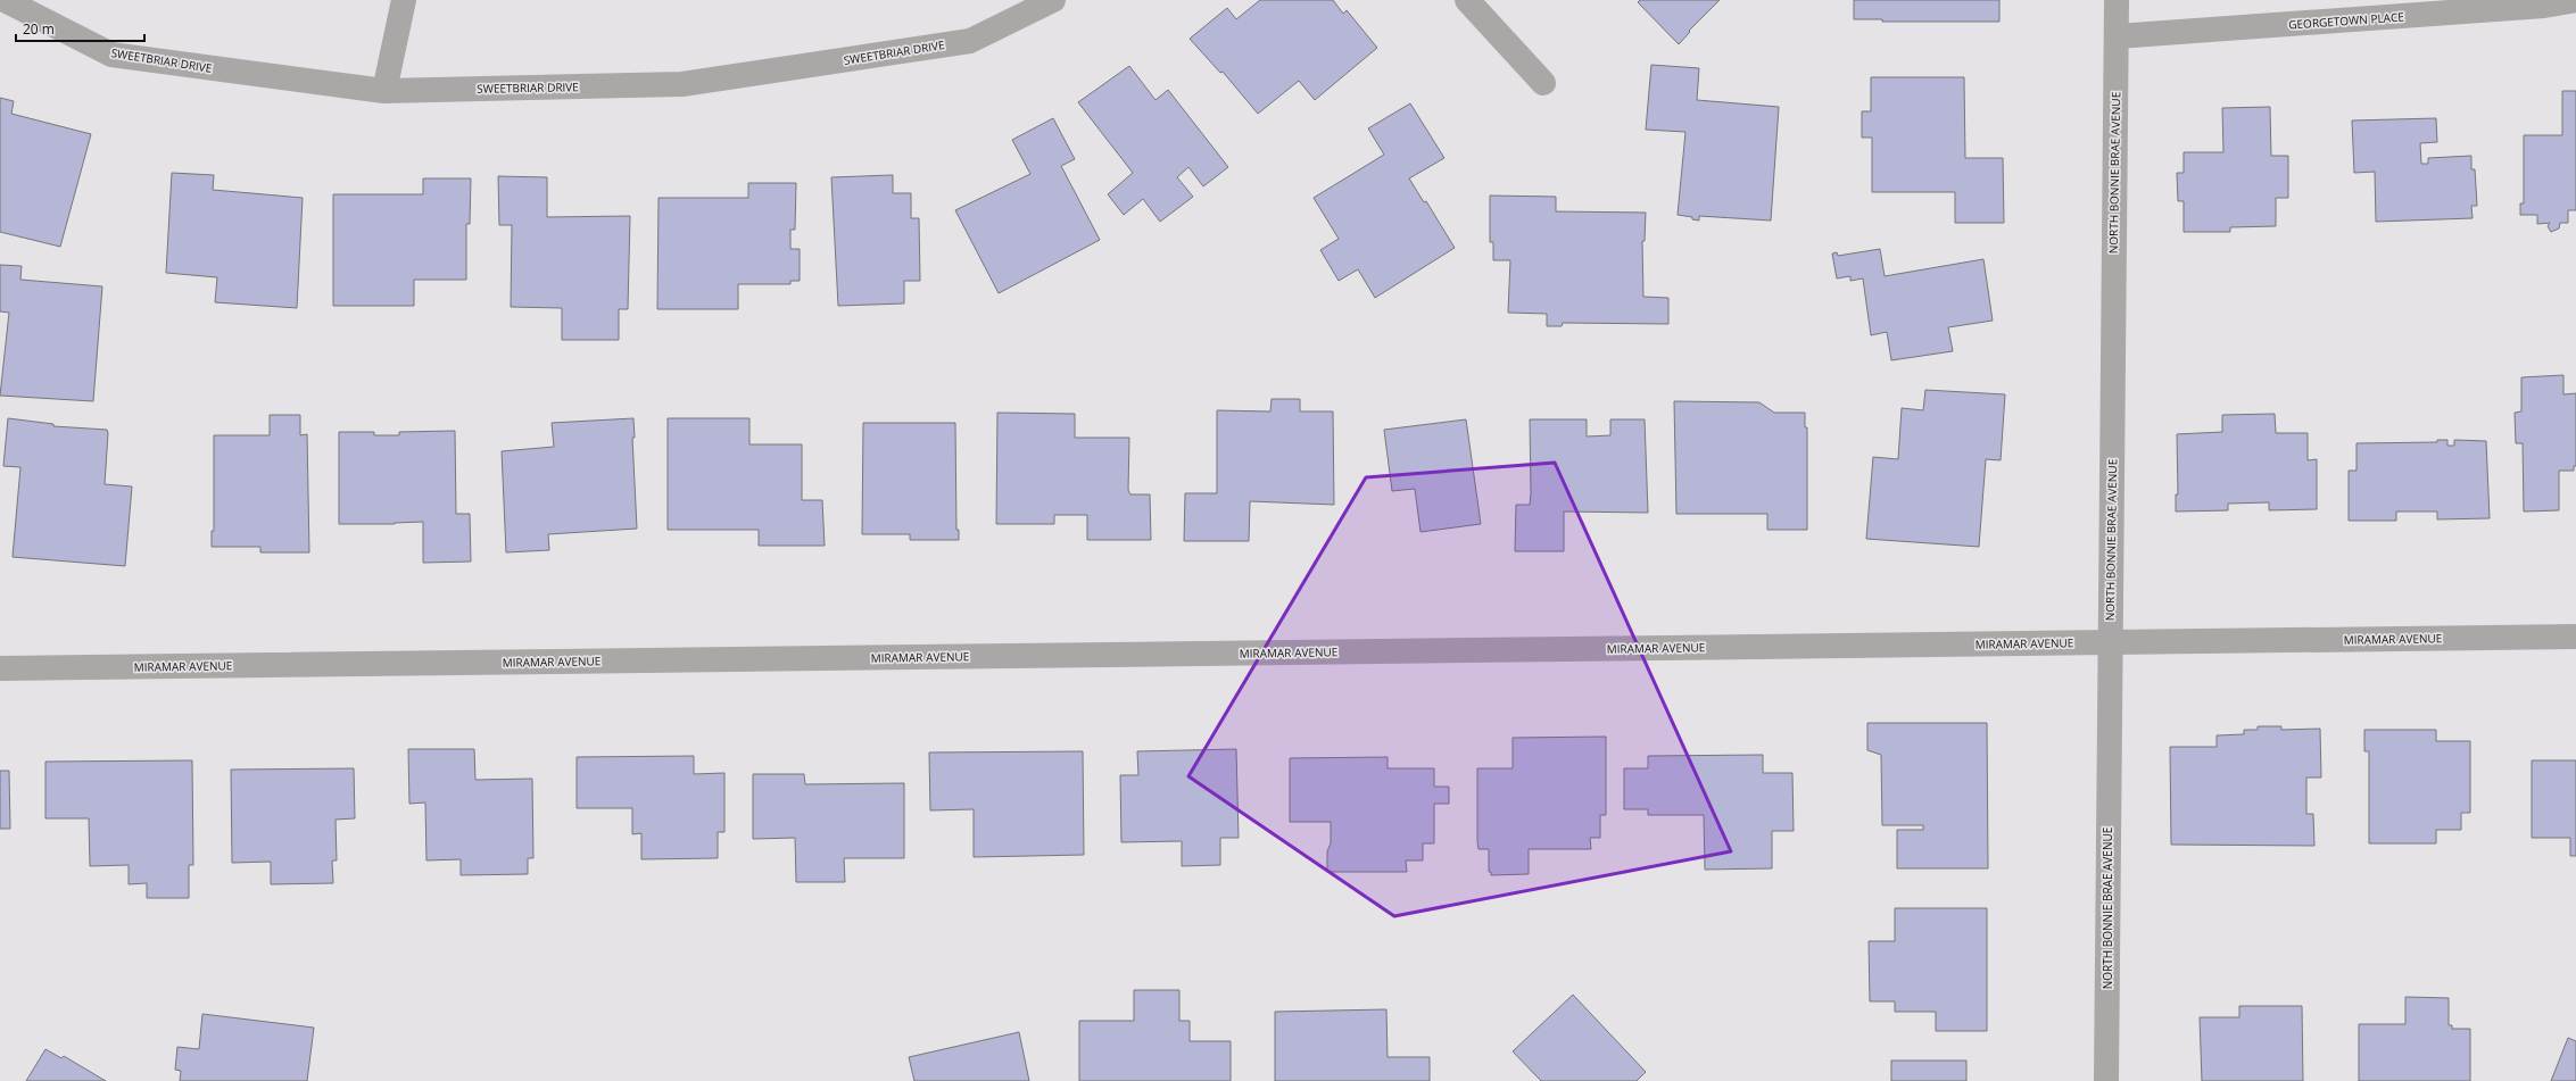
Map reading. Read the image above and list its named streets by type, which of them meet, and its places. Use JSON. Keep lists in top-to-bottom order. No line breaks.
{"streets":{"street":["GEORGETOWN PLACE","SWEETBRIAR DRIVE","NORTH BONNIE BRAE AVENUE","MIRAMAR AVENUE"]},"crossings":[["GEORGETOWN PLACE","NORTH BONNIE BRAE AVENUE"],["NORTH BONNIE BRAE AVENUE","MIRAMAR AVENUE"]],"scale_bar":"20 m"}
